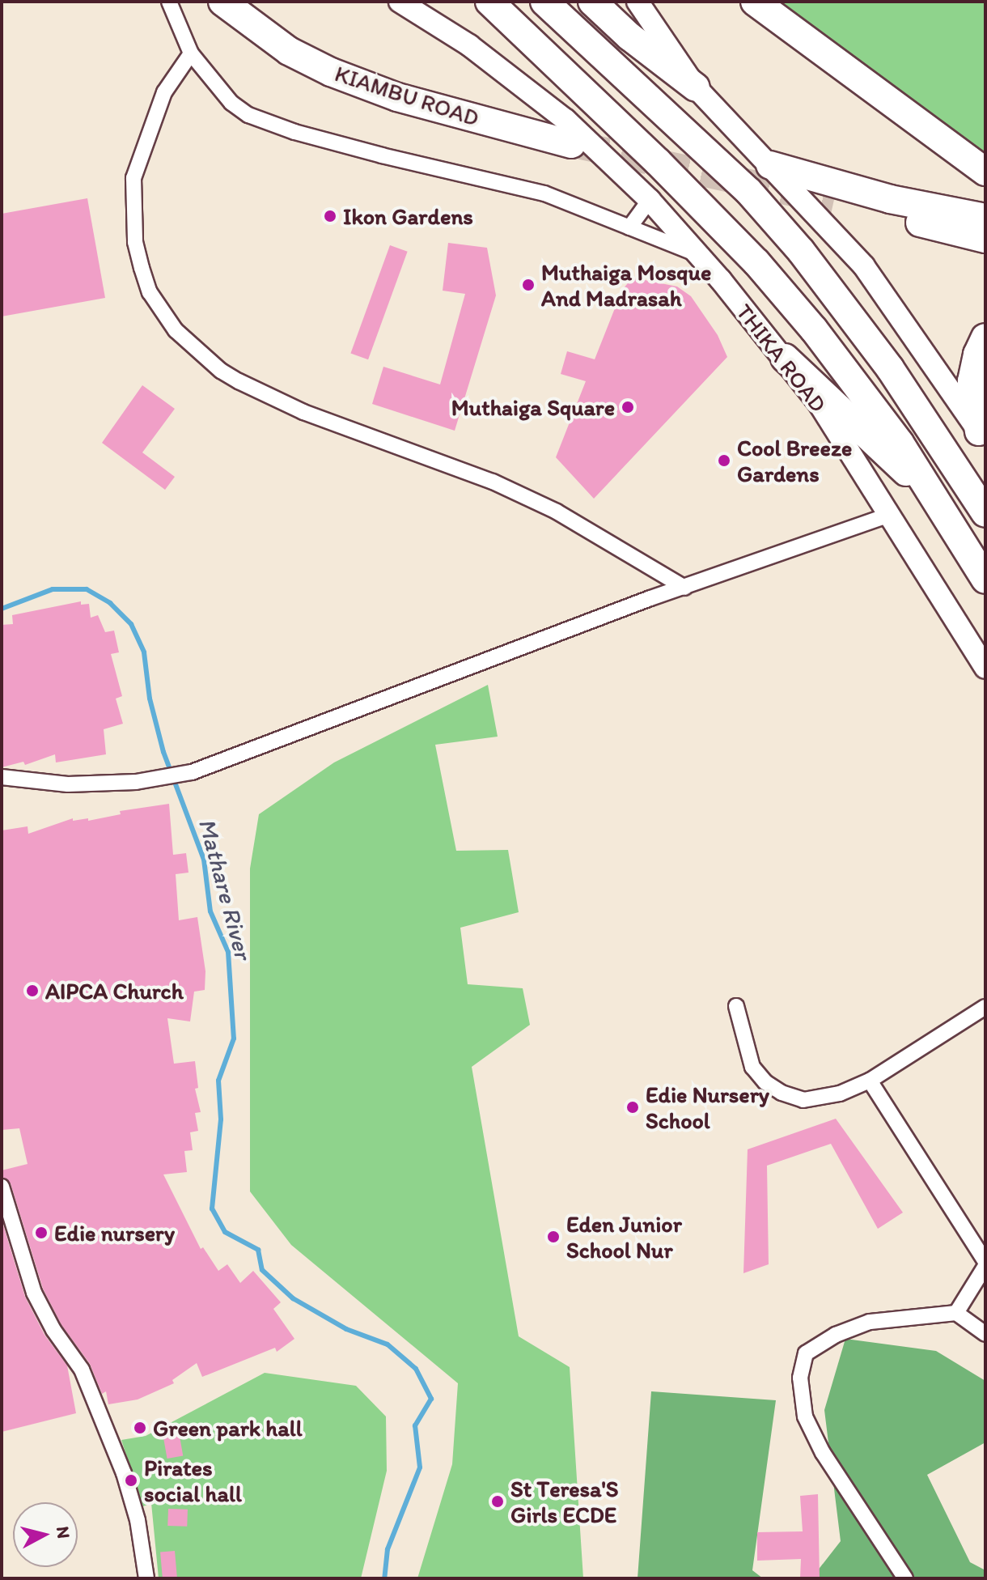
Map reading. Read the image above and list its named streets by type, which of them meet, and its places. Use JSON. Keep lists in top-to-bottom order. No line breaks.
{"streets":{"highway":["KIAMBU ROAD","THIKA ROAD"]},"water":["Mathare River"],"places":["Ikon Gardens","Muthaiga Mosque And Madrasah","Muthaiga Square","Cool Breeze Gardens","AIPCA Church","Edie Nursery School","Edie nursery","Eden Junior School Nur","Green park hall","Pirates social hall","St Teresa'S Girls ECDE"],"north":"right"}
